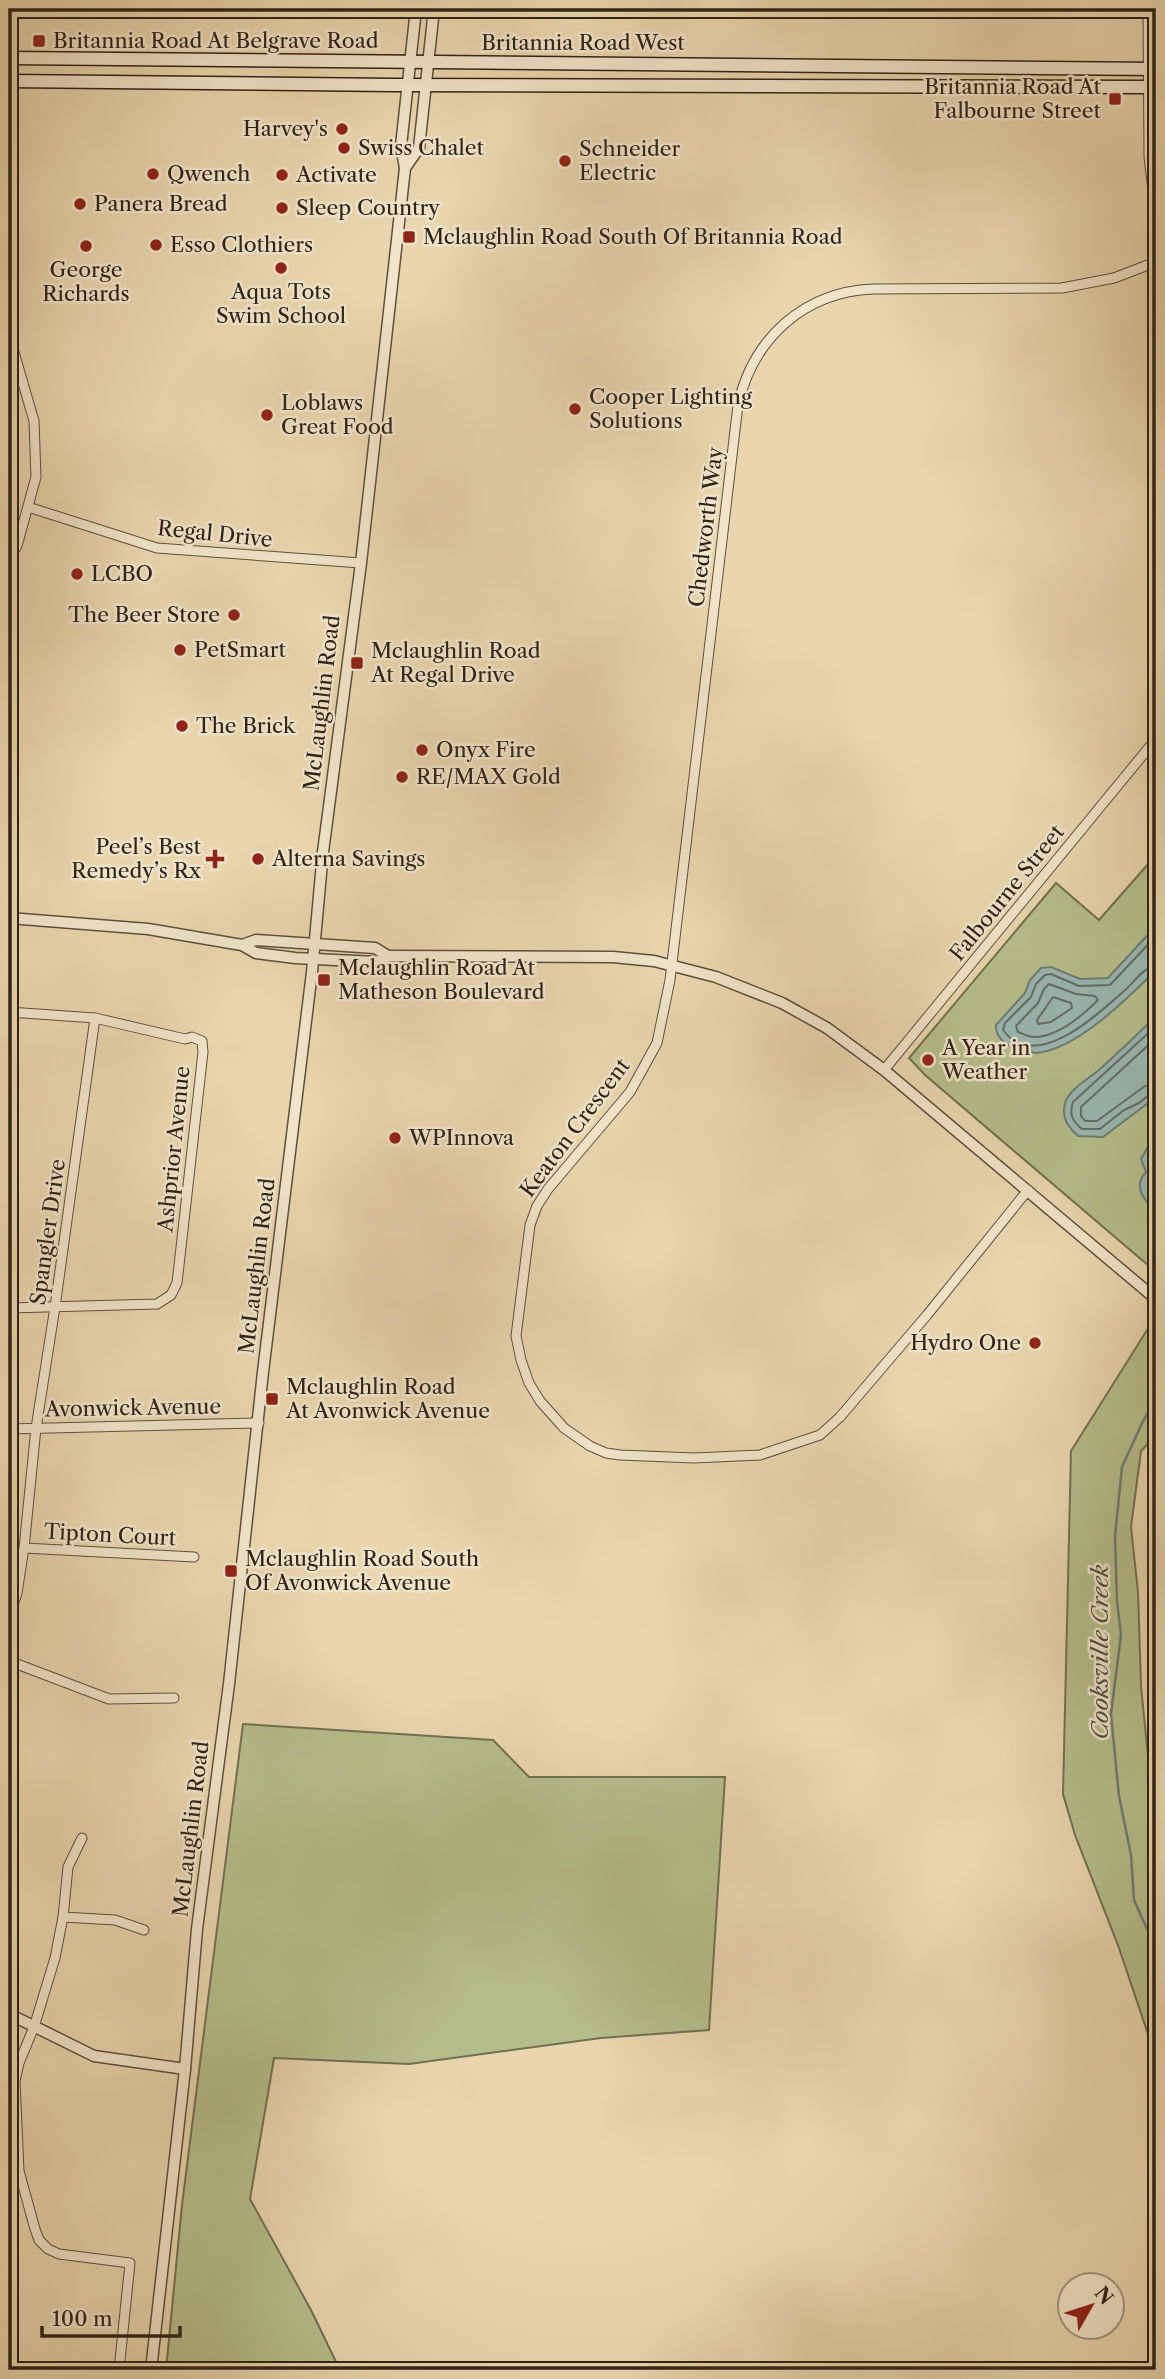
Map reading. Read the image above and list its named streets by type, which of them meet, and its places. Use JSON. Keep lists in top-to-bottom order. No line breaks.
{"streets":{"main road":["Britannia Road West"],"street":["Chedworth Way","Regal Drive","McLaughlin Road","Falbourne Street","Keaton Crescent","Ashprior Avenue","Spangler Drive","Avonwick Avenue","Tipton Court"]},"crossings":[["Britannia Road West","McLaughlin Road"],["Chedworth Way","Keaton Crescent"],["Regal Drive","McLaughlin Road"],["McLaughlin Road","Avonwick Avenue"],["Ashprior Avenue","Spangler Drive"],["Spangler Drive","Avonwick Avenue"],["Spangler Drive","Tipton Court"]],"water":["Cooksville Creek"],"places":{"transit":["Britannia Road At Belgrave Road","Britannia Road At Falbourne Street","Mclaughlin Road South Of Britannia Road","Mclaughlin Road At Regal Drive","Mclaughlin Road At Matheson Boulevard","Mclaughlin Road At Avonwick Avenue","Mclaughlin Road South Of Avonwick Avenue"],"other":["Harvey's","Swiss Chalet","Schneider Electric","Qwench","Activate","Panera Bread","Sleep Country","Esso Clothiers","George Richards","Aqua Tots Swim School","Cooper Lighting Solutions","Loblaws Great Food","LCBO","The Beer Store","PetSmart","The Brick","Onyx Fire","RE/MAX Gold","Alterna Savings","A Year in Weather","WPInnova","Hydro One"],"health":["Peel’s Best Remedy’s Rx"]},"scale_bar":"100 m","north":"top right"}
